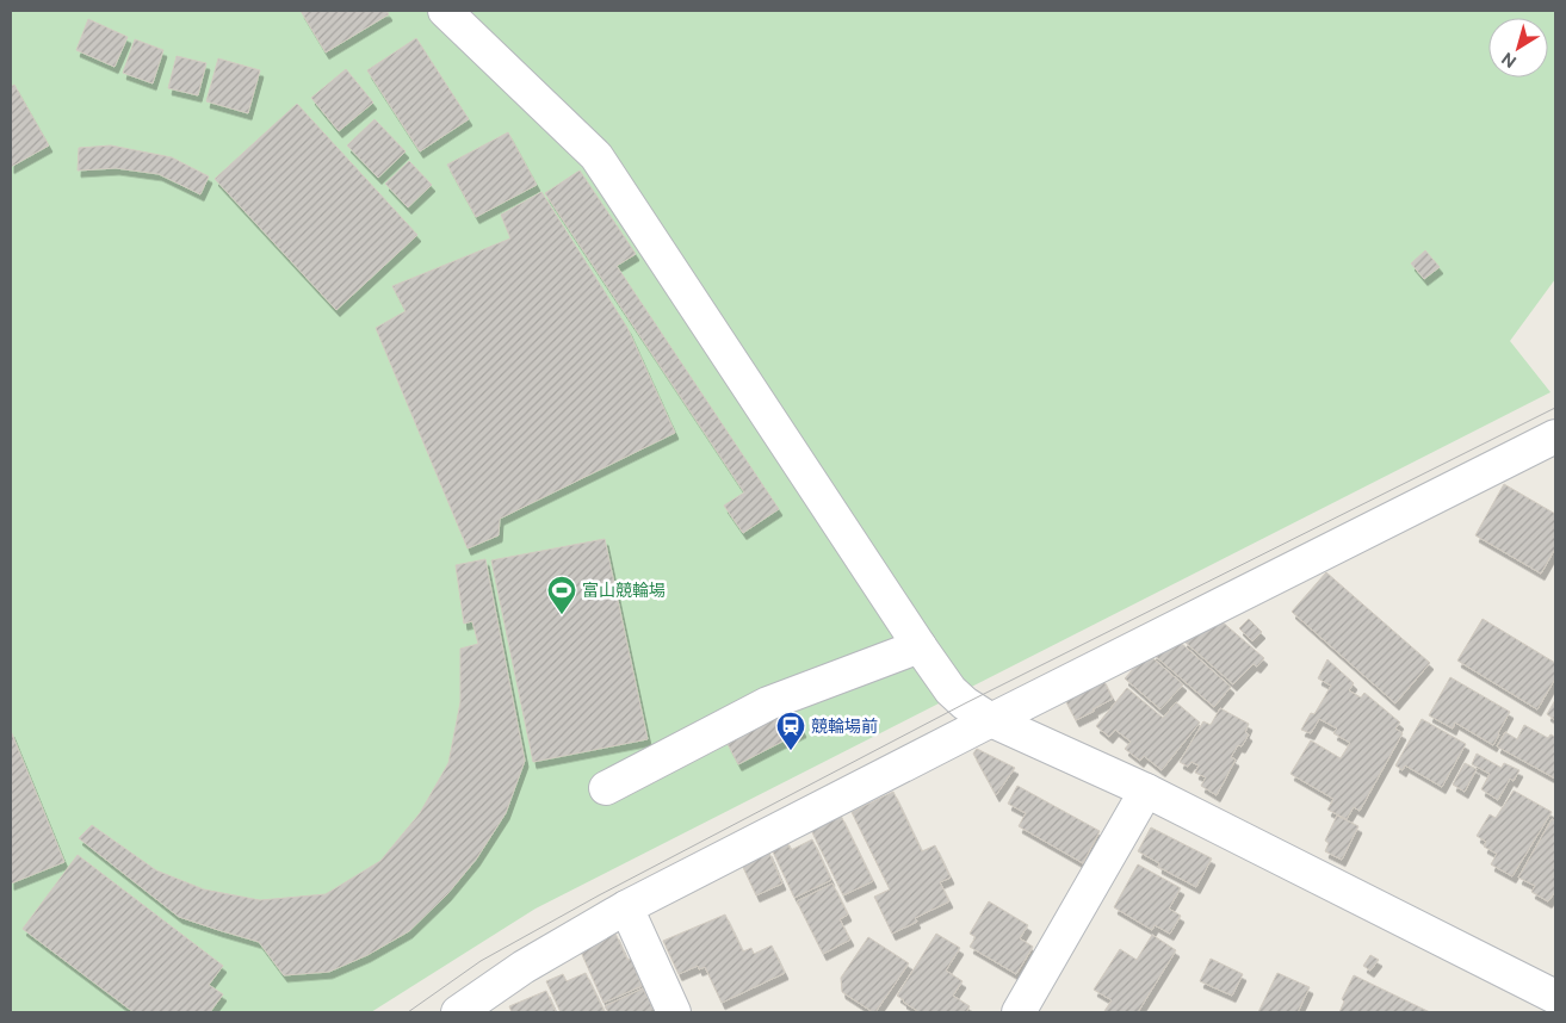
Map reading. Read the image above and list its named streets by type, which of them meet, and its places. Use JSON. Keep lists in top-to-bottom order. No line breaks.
{"places":{"sports":["富山競輪場"],"station":["競輪場前"]},"north":"bottom left"}
